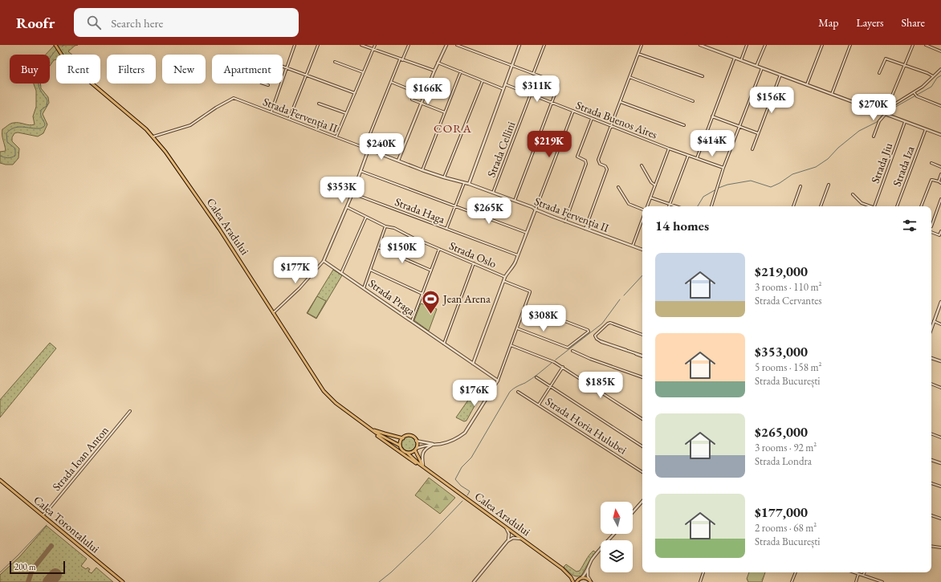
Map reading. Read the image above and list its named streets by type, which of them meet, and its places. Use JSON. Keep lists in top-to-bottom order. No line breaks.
{"streets":{"main road":["Calea Aradului","Calea Torontalului"],"street":["Strada Fervenția II","Strada Buenos Aires","Strada Cellini","Strada Jiu","Strada Iza","Strada Haga","Strada Oslo","Strada Praga","Strada Horia Hulubei","Strada Ioan Anton"]},"crossings":[["Strada Fervenția II","Strada Cellini"],["Strada Fervenția II","Calea Aradului"],["Strada Buenos Aires","Strada Cellini"],["Strada Ioan Anton","Calea Torontalului"]],"districts":["CORA"],"places":{"sports":["Jean Arena"]},"scale_bar":"200 m","north":"top","page":{"header":"Roofr","search":"Search here","nav":["Map","Layers","Share"],"chip":["Buy","Rent","Filters","New","Apartment"],"price":["$311K","$166K","$156K","$270K","$414K","$219K","$240K","$353K","$265K","$150K","$177K","$308K","$185K","$176K"],"heading":"14 homes","list":[{"name":"$219,000","note":"3 rooms · 110 m² · Strada Cervantes"},{"name":"$353,000","note":"5 rooms · 158 m² · Strada București"},{"name":"$265,000","note":"3 rooms · 92 m² · Strada Londra"},{"name":"$177,000","note":"2 rooms · 68 m² · Strada București"}],"scale":"200 m"}}
